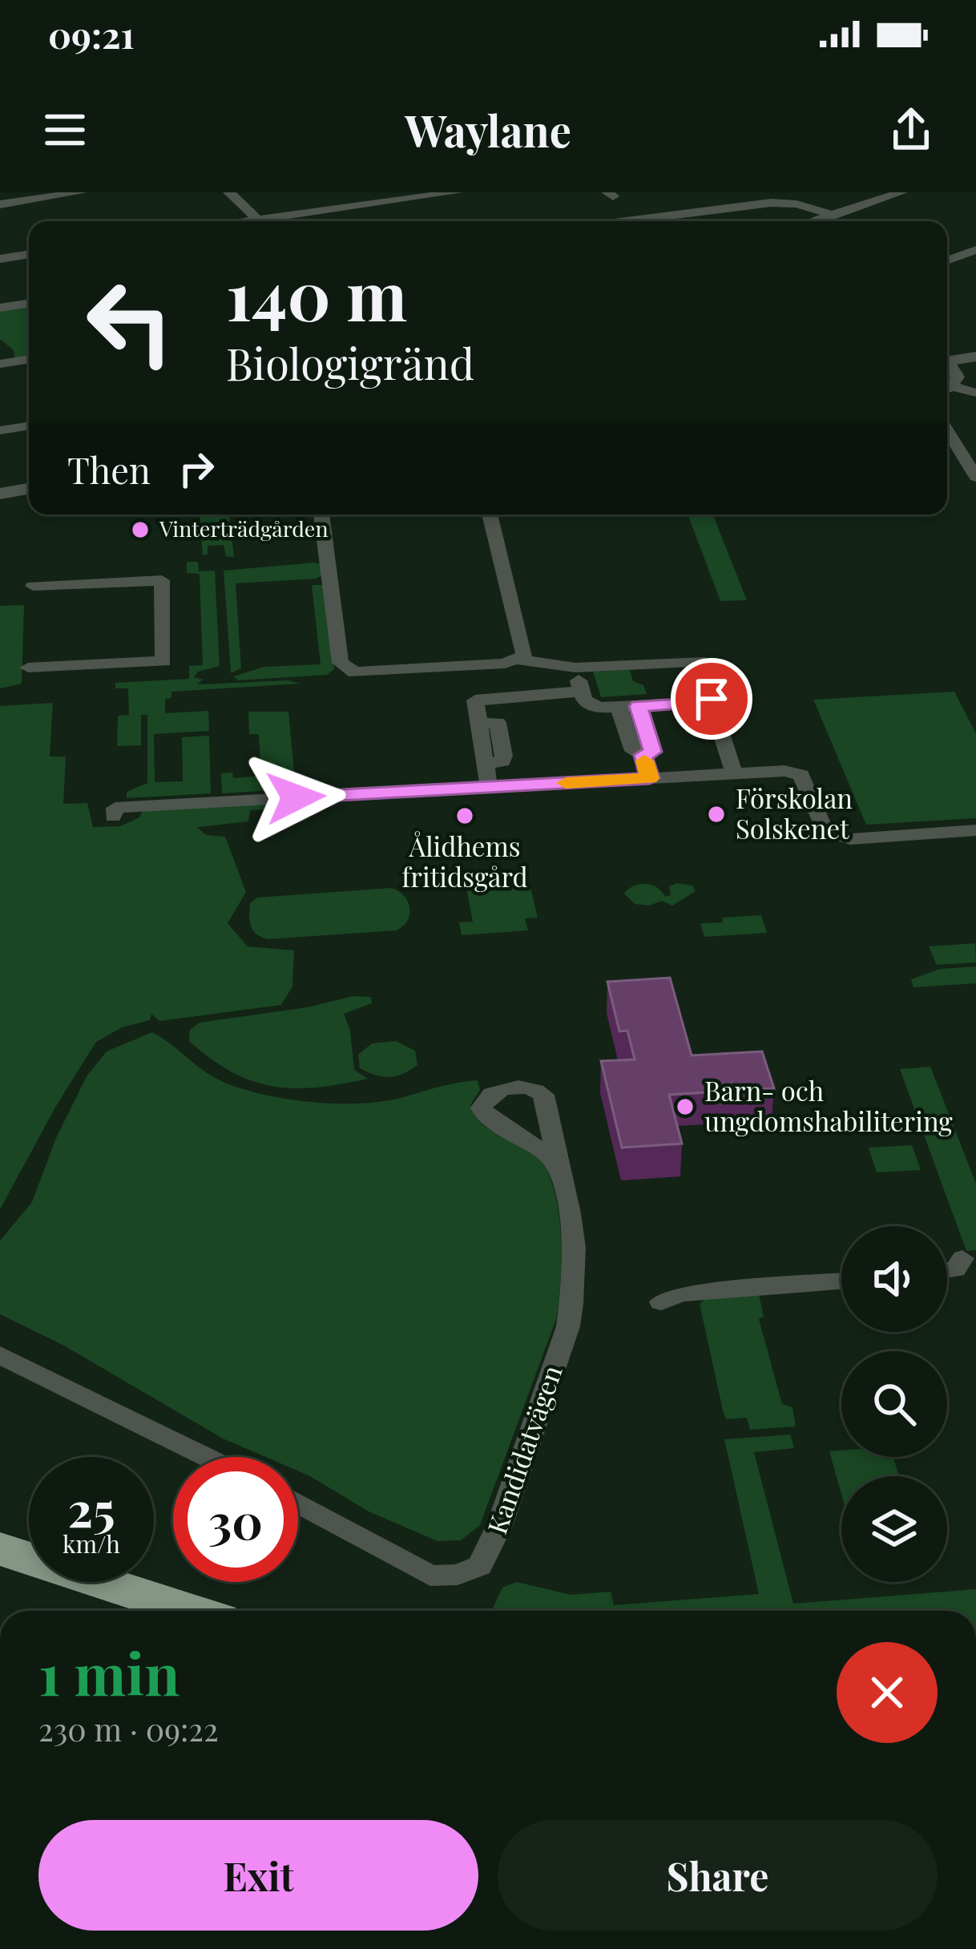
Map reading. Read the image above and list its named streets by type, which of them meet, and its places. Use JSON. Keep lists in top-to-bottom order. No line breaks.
{"streets":{"street":["Kandidatvägen"]},"places":["Vinterträdgården","Förskolan Solskenet","Ålidhems fritidsgård","Barn- och ungdomshabilitering"],"page":{"status":"09:21","header":"Waylane","turn":["140 m","Biologigränd"],"then":"Then","speed":"25 km/h","limit":"30","heading":["1 min","230 m · 09:22"],"buttons":["Exit","Share"]}}
